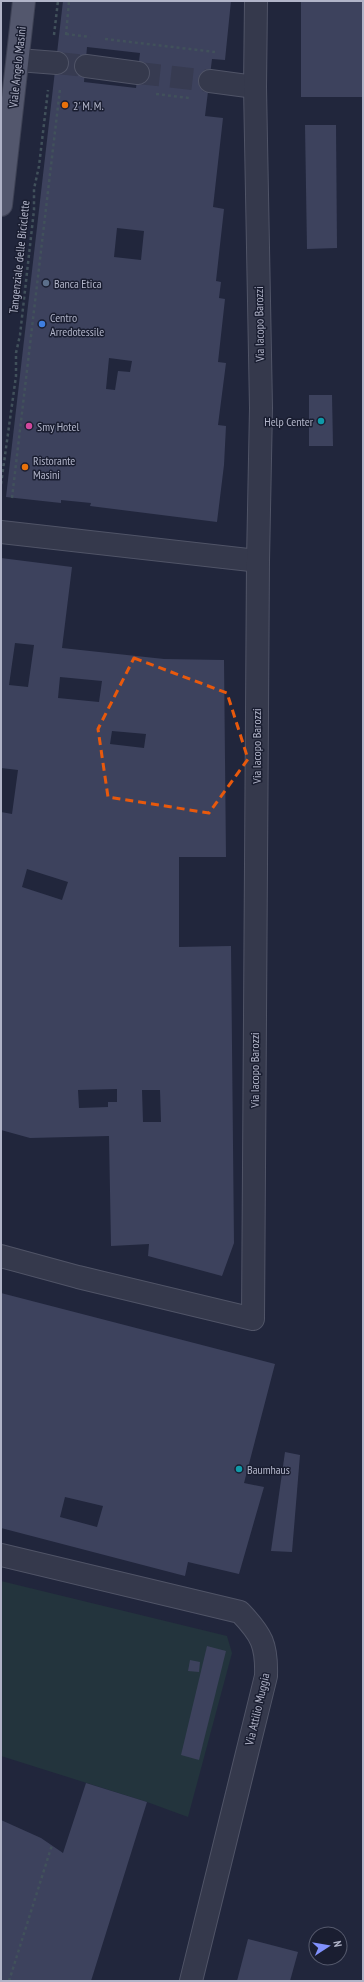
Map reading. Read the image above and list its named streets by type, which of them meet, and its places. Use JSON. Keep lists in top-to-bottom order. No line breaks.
{"streets":{"main road":["Viale Angelo Masini"],"street":["Via Iacopo Barozzi","Via Attilio Muggia"],"path":["Tangenziale delle Biciclette"]},"places":["2' M. M.","Banca Etica","Centro Arredotessile","Help Center","Smy Hotel","Ristorante Masini","Baumhaus"],"north":"right"}
